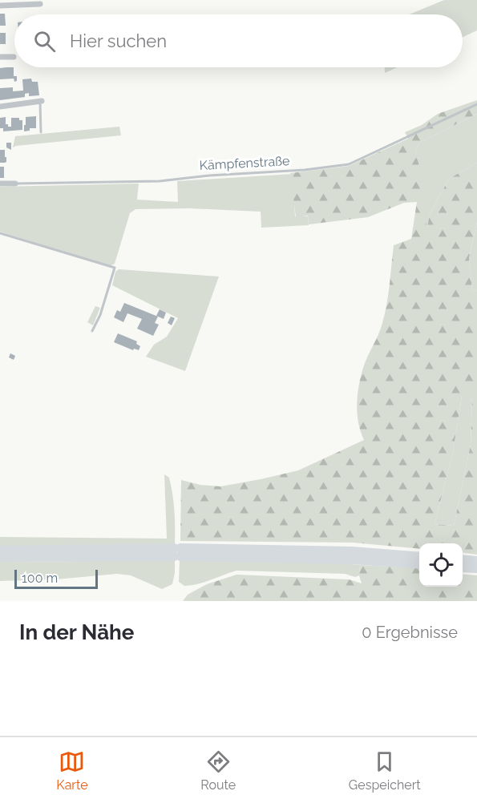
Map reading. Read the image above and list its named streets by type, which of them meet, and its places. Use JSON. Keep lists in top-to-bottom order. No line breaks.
{"streets":{"street":["Kämpfenstraße"]},"scale_bar":"100 m","page":{"search":"Hier suchen","scale":"100 m","heading":["In der Nähe","0 Ergebnisse"],"nav":["Karte","Route","Gespeichert"]}}
